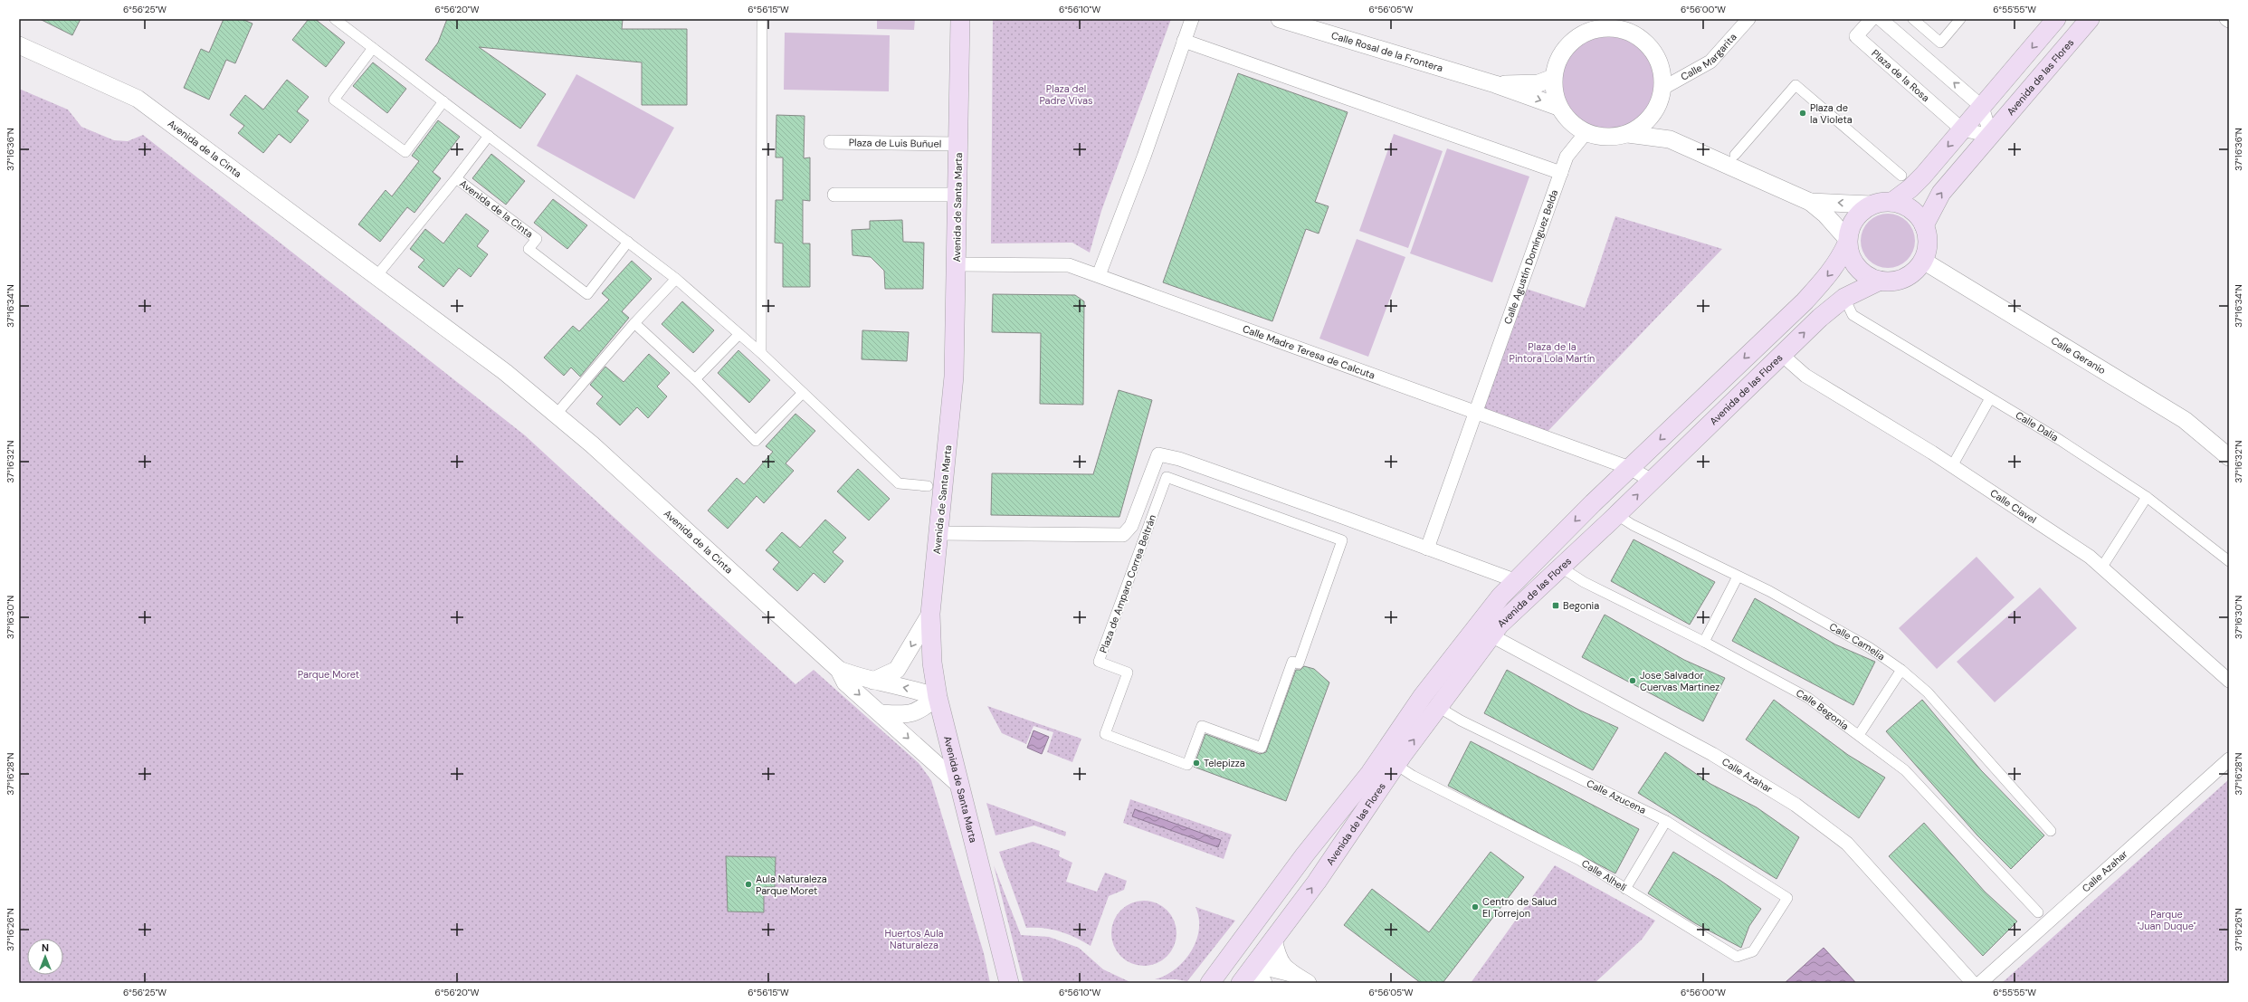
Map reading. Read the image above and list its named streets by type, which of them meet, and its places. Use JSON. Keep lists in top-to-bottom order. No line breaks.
{"streets":{"main road":["Avenida de las Flores","Avenida de Santa Marta"],"street":["Calle Rosal de la Frontera","Calle Margarita","Plaza de la Rosa","Plaza de Luis Buñuel","Avenida de la Cinta","Calle Agustín Domínguez Belda","Calle Madre Teresa de Calcuta","Calle Geranio","Calle Dalia","Calle Clavel","Plaza de Amparo Correa Beltrán","Calle Camelia","Calle Begonia","Calle Azahar","Calle Azucena","Calle Alhelí"]},"crossings":[["Calle Rosal de la Frontera","Calle Margarita"],["Calle Rosal de la Frontera","Calle Agustín Domínguez Belda"],["Calle Margarita","Calle Agustín Domínguez Belda"],["Avenida de las Flores","Calle Madre Teresa de Calcuta"],["Avenida de las Flores","Calle Geranio"],["Avenida de las Flores","Calle Dalia"],["Avenida de las Flores","Calle Clavel"],["Avenida de las Flores","Calle Camelia"],["Avenida de las Flores","Calle Begonia"],["Avenida de las Flores","Calle Azahar"],["Avenida de las Flores","Calle Azucena"],["Avenida de las Flores","Calle Alhelí"],["Plaza de Luis Buñuel","Avenida de Santa Marta"],["Avenida de la Cinta","Avenida de Santa Marta"],["Avenida de Santa Marta","Calle Madre Teresa de Calcuta"],["Calle Agustín Domínguez Belda","Calle Madre Teresa de Calcuta"],["Calle Azucena","Calle Alhelí"]],"parks":["Plaza del Padre Vivas","Plaza de la Pintora Lola Martín","Parque Moret","Parque \"Juan Duque\"","Huertos Aula Naturaleza"],"places":{"other":["Plaza de la Violeta","Jose Salvador Cuervas Martinez","Telepizza","Aula Naturaleza Parque Moret","Centro de Salud El Torrejon"],"transit":["Begonia"]},"north":"top","coordinates":["6°56'25\"W","6°56'20\"W","6°56'15\"W","6°56'10\"W","6°56'05\"W","6°56'00\"W","6°55'55\"W","37°16'36\"N","37°16'34\"N","37°16'32\"N","37°16'30\"N","37°16'28\"N","37°16'26\"N"]}
